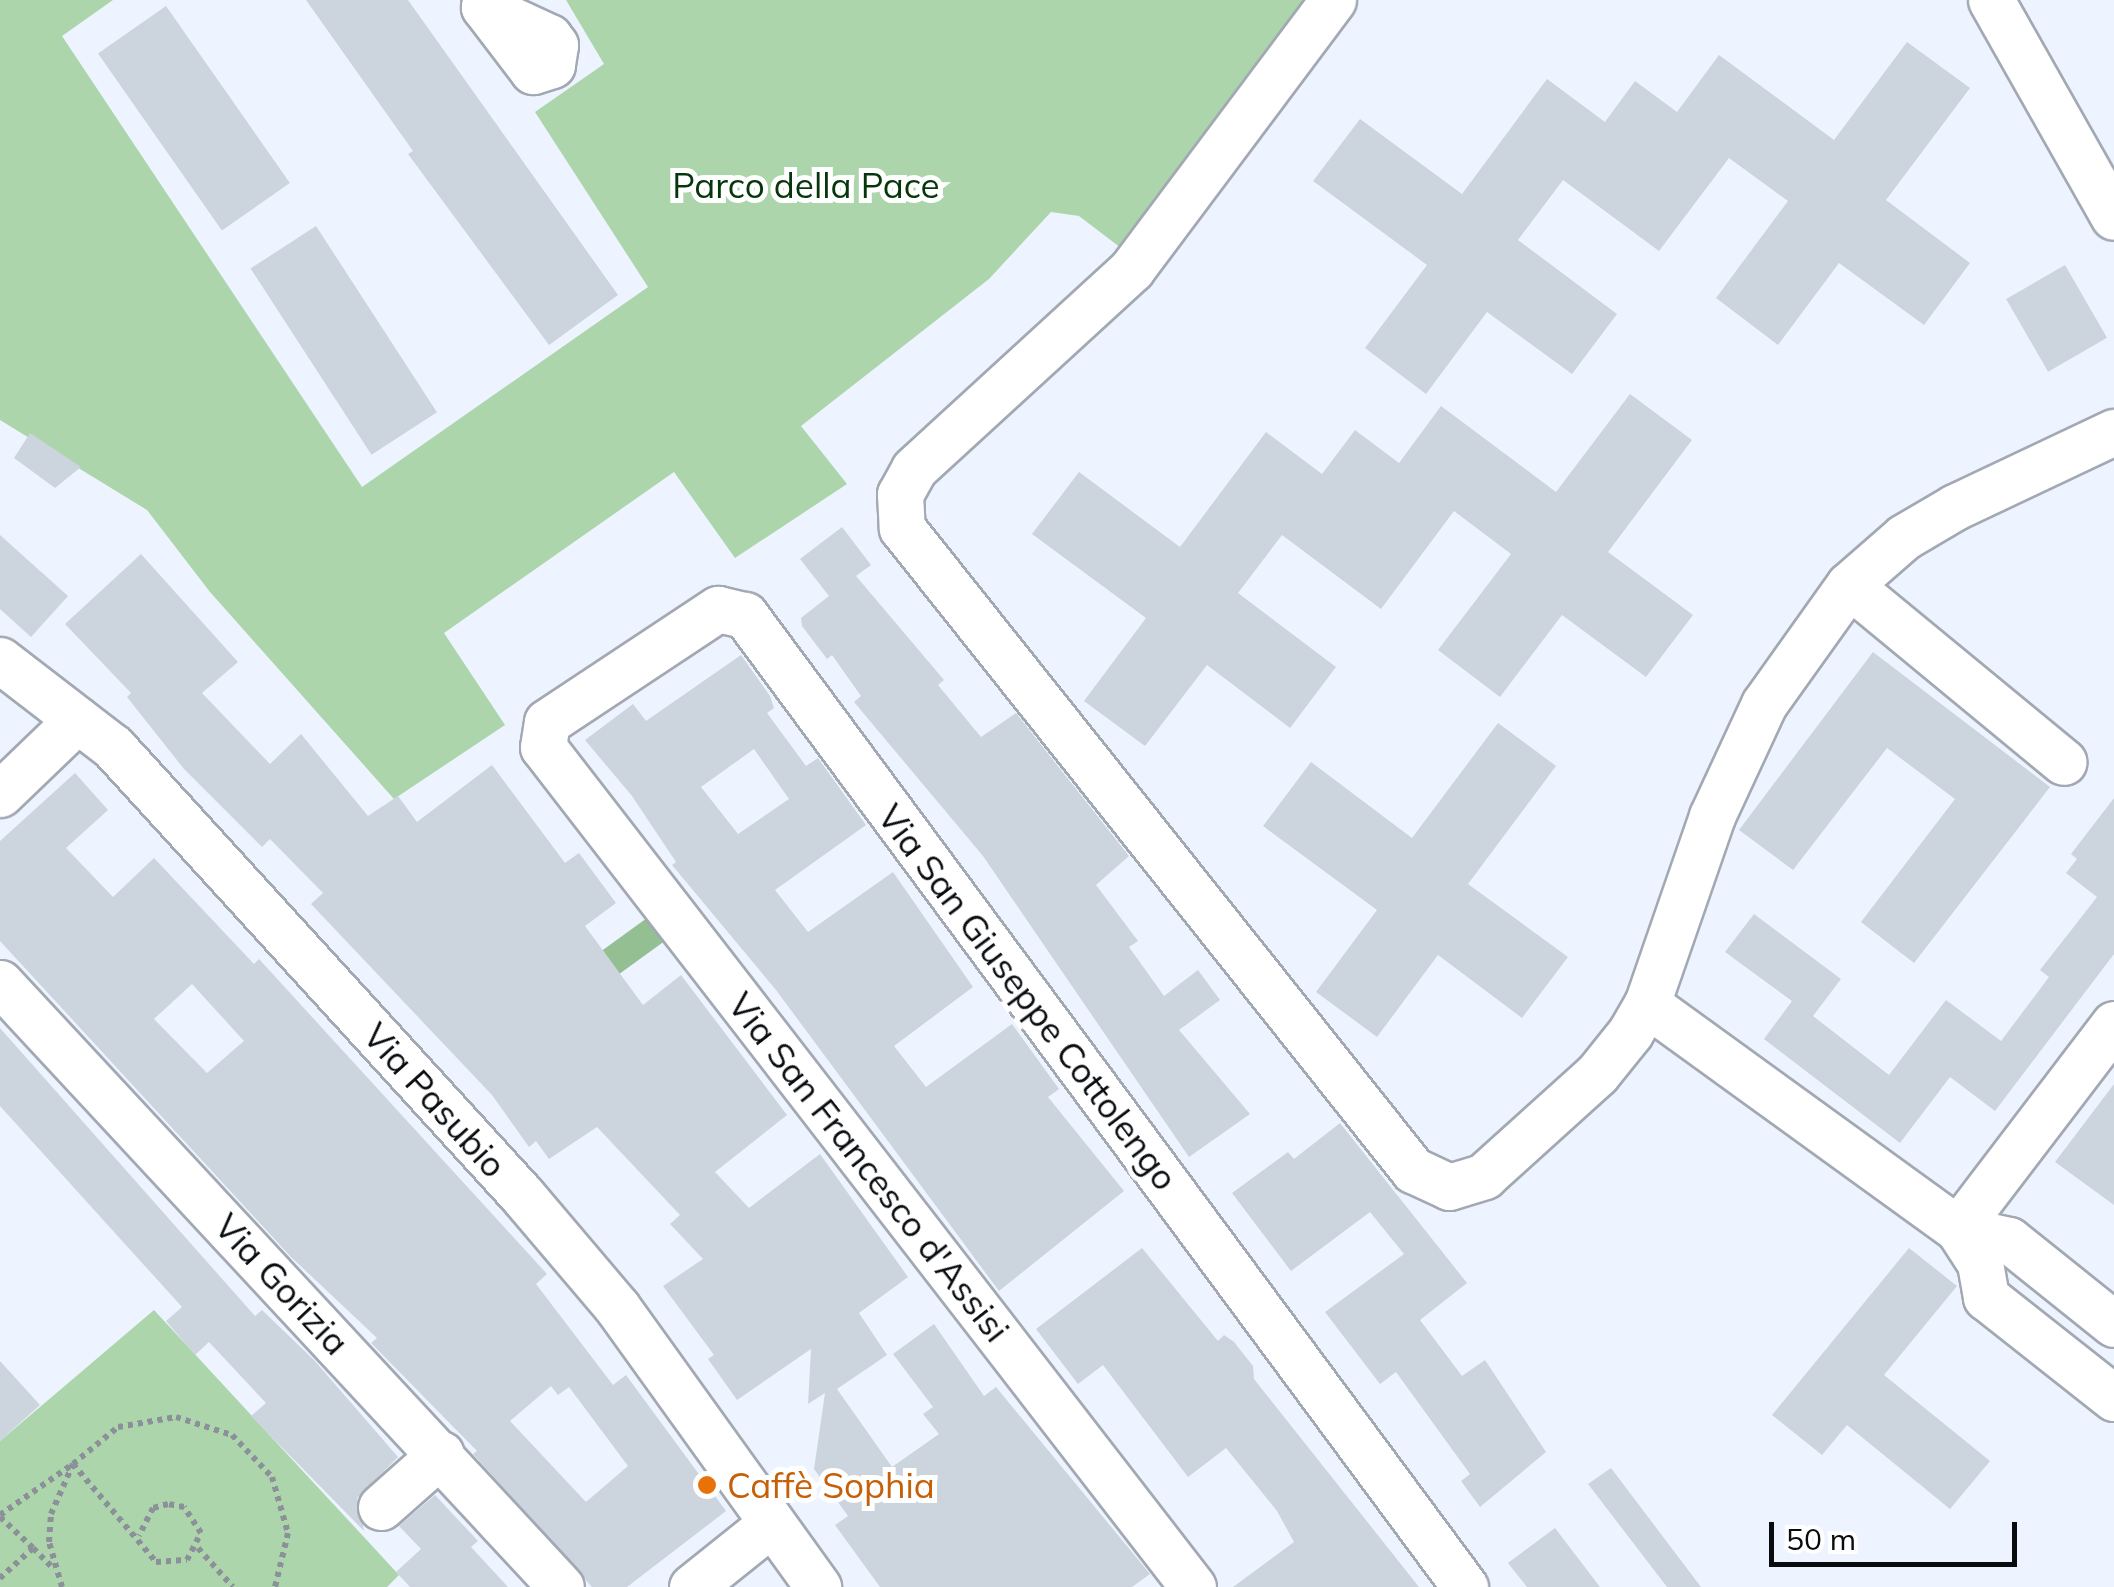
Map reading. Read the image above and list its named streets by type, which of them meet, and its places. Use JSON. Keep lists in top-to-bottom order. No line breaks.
{"streets":{"street":["Via San Giuseppe Cottolengo","Via Pasubio","Via San Francesco d'Assisi","Via Gorizia"]},"crossings":[["Via San Giuseppe Cottolengo","Via San Francesco d'Assisi"]],"parks":["Parco della Pace"],"places":["Caffè Sophia"],"scale_bar":"50 m"}
